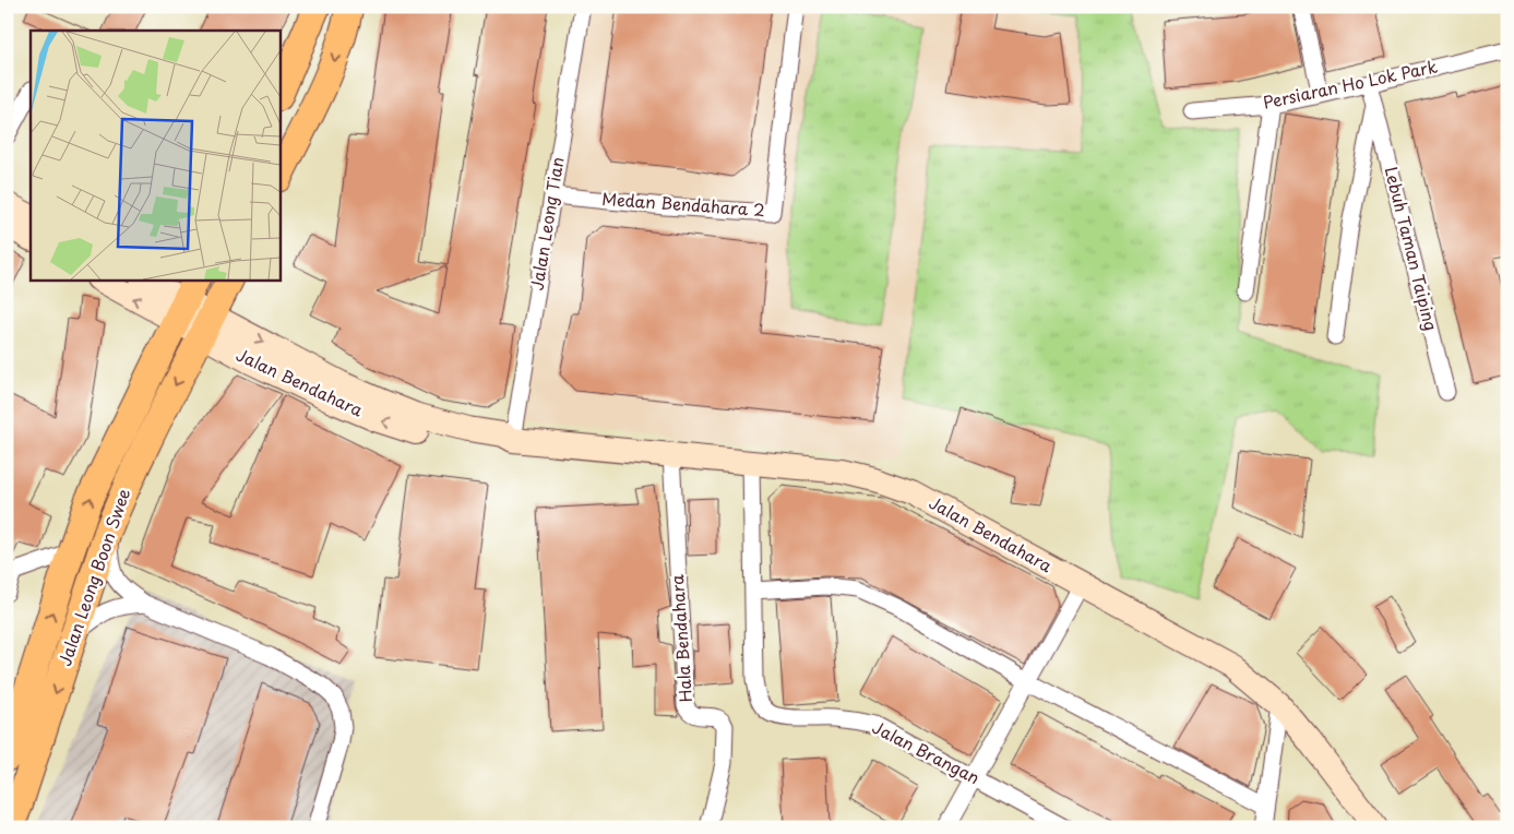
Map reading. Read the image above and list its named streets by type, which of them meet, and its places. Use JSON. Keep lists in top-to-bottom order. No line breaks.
{"streets":{"main road":["Jalan Bendahara","Jalan Leong Boon Swee"],"street":["Persiaran Ho Lok Park","Medan Bendahara 2","Jalan Leong Tian","Lebuh Taman Taiping","Hala Bendahara","Jalan Brangan"]},"crossings":[["Persiaran Ho Lok Park","Lebuh Taman Taiping"],["Medan Bendahara 2","Jalan Leong Tian"],["Jalan Leong Tian","Jalan Bendahara"],["Jalan Bendahara","Jalan Leong Boon Swee"],["Jalan Bendahara","Hala Bendahara"],["Jalan Bendahara","Jalan Brangan"]]}
